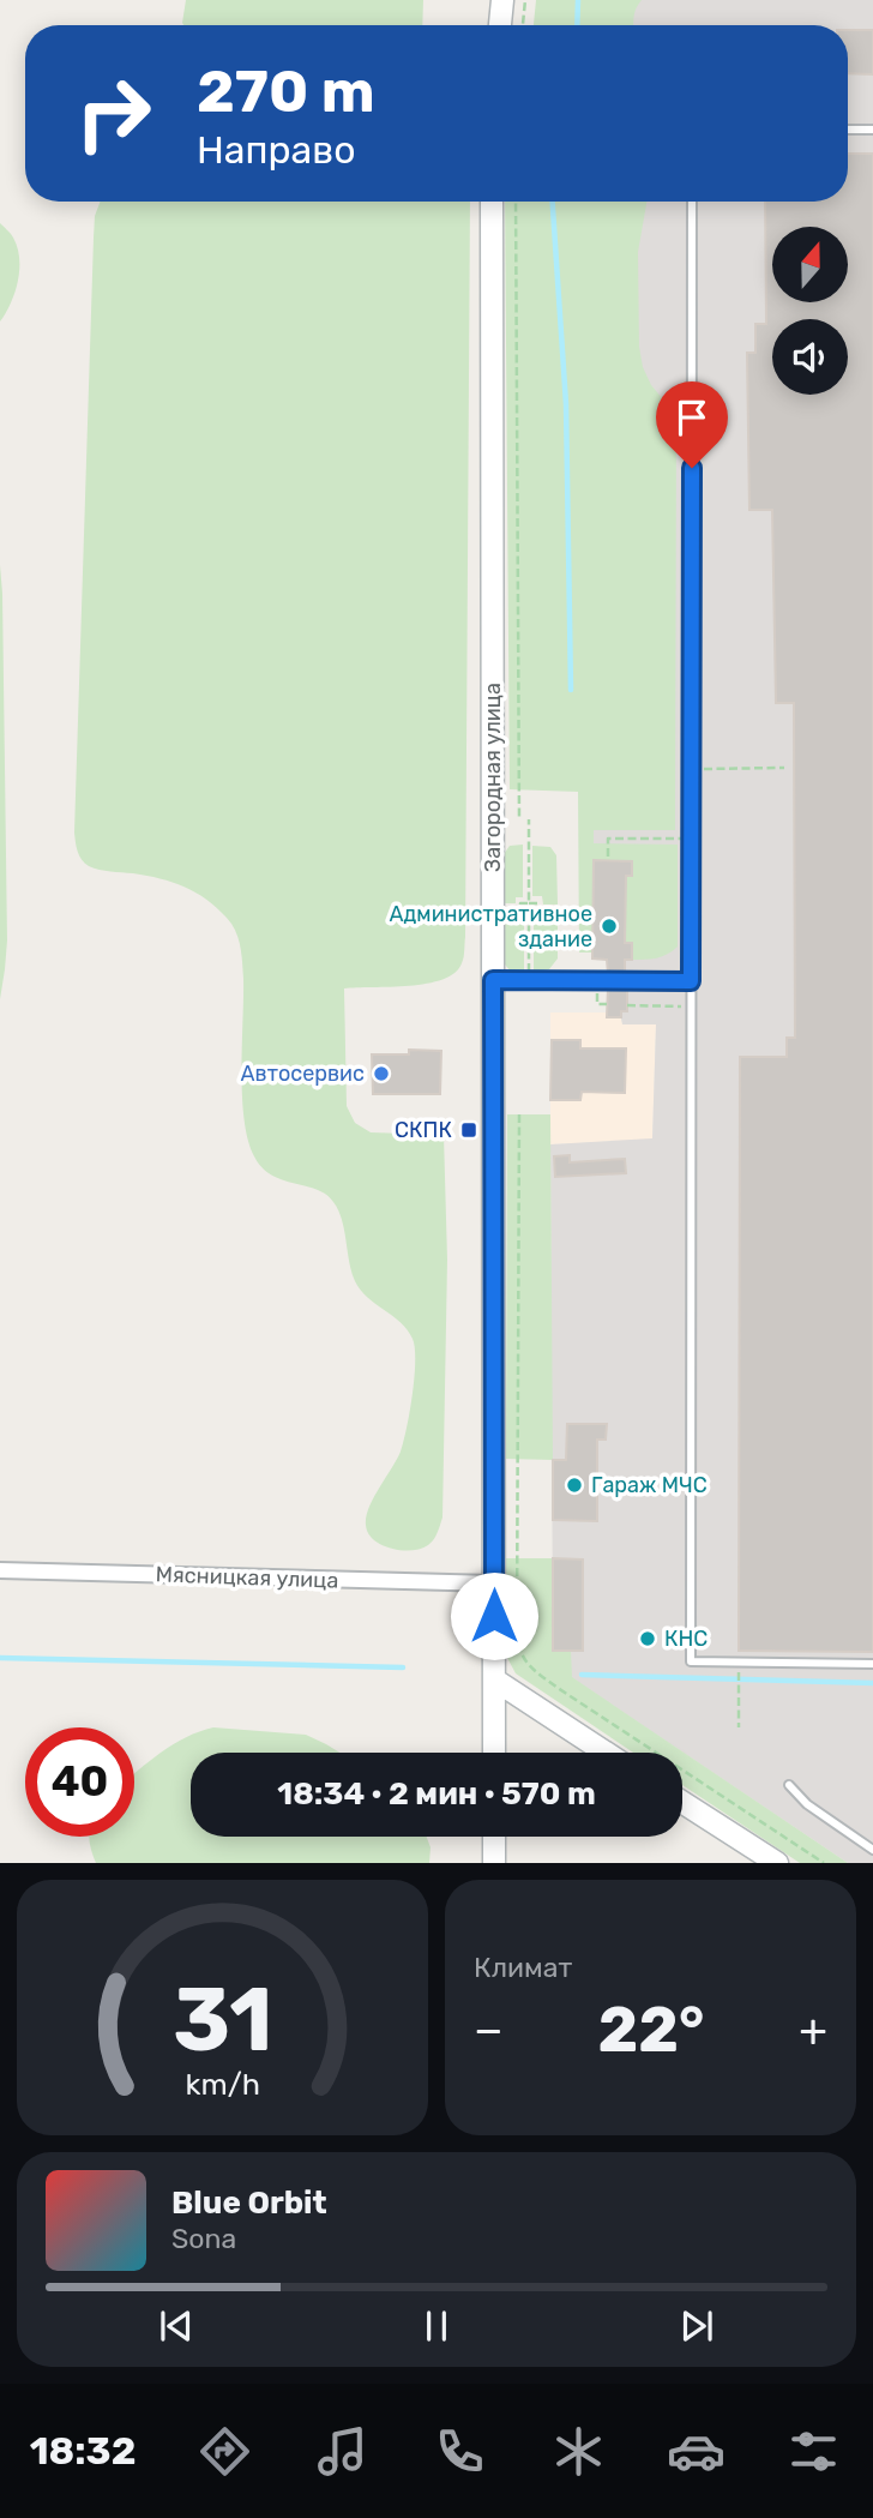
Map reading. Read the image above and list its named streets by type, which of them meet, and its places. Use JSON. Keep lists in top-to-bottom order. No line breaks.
{"streets":{"street":["Загородная улица","Мясницкая улица"]},"crossings":[["Загородная улица","Мясницкая улица"]],"places":{"other":["Административное здание","Автосервис","Гараж МЧС","КНС"],"transit":["СКПК"]},"north":"top","page":{"turn":["270 m","Направо"],"limit":"40","trip":"18:34 · 2 мин · 570 m","tile":"Климат","heat":["−","22°","+"],"song":["Blue Orbit","Sona"],"tabs":"18:32","gauge":["31","km/h"]}}
